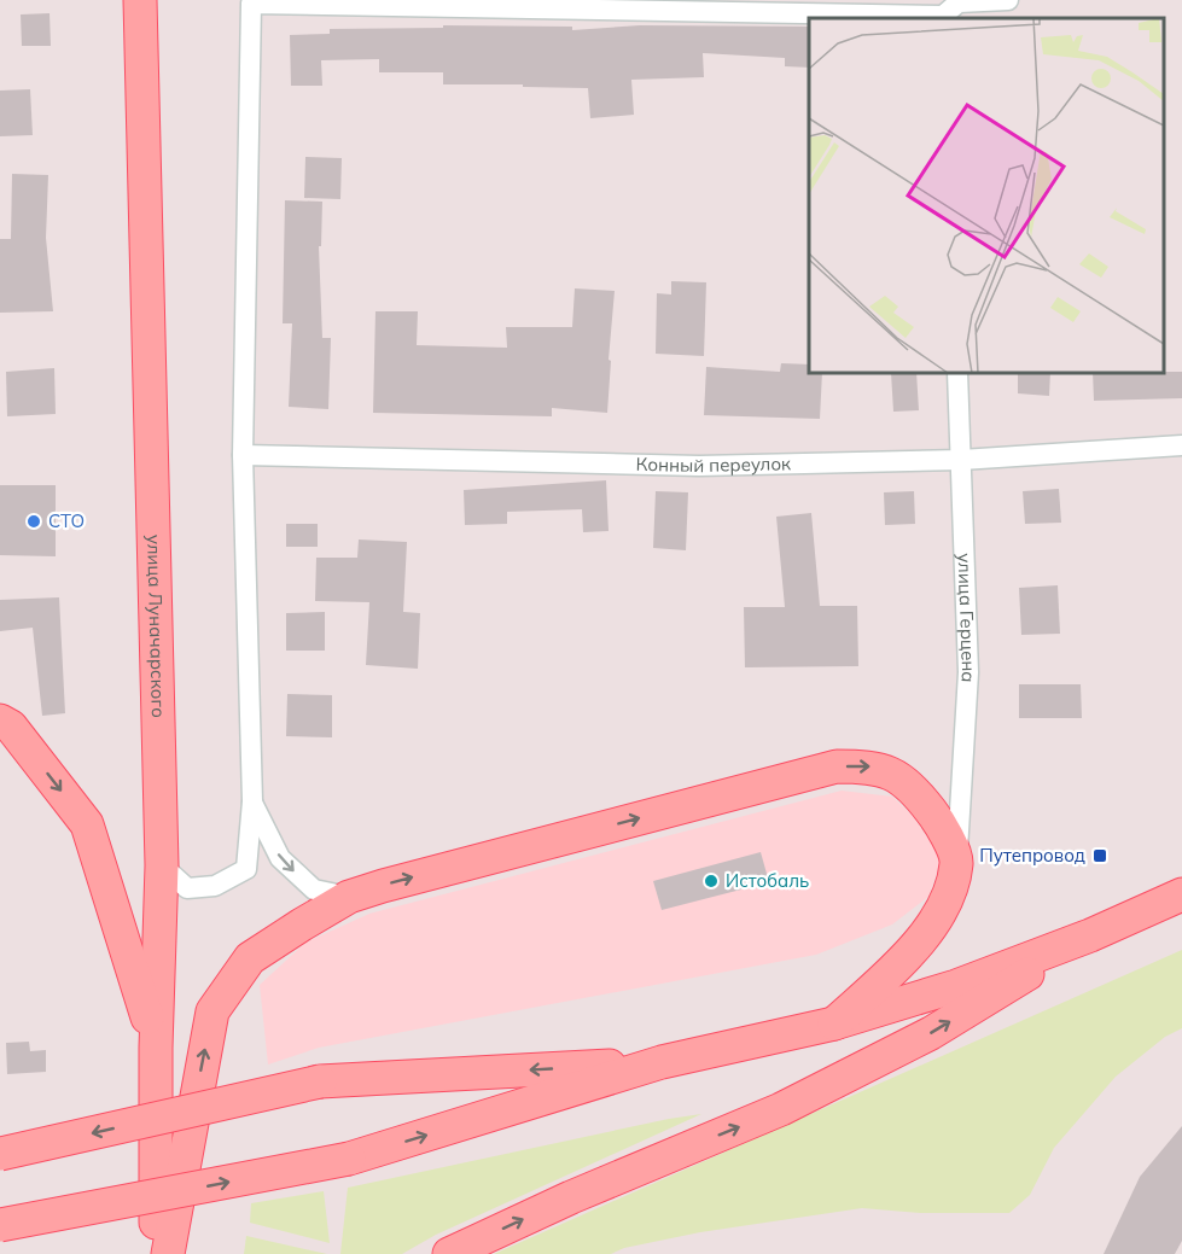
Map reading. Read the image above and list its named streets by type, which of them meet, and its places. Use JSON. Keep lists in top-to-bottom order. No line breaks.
{"streets":{"main road":["улица Луначарского"],"street":["Конный переулок","улица Герцена"]},"crossings":[["Конный переулок","улица Герцена"]],"places":{"other":["СТО","Истобаль"],"transit":["Путепровод"]}}
